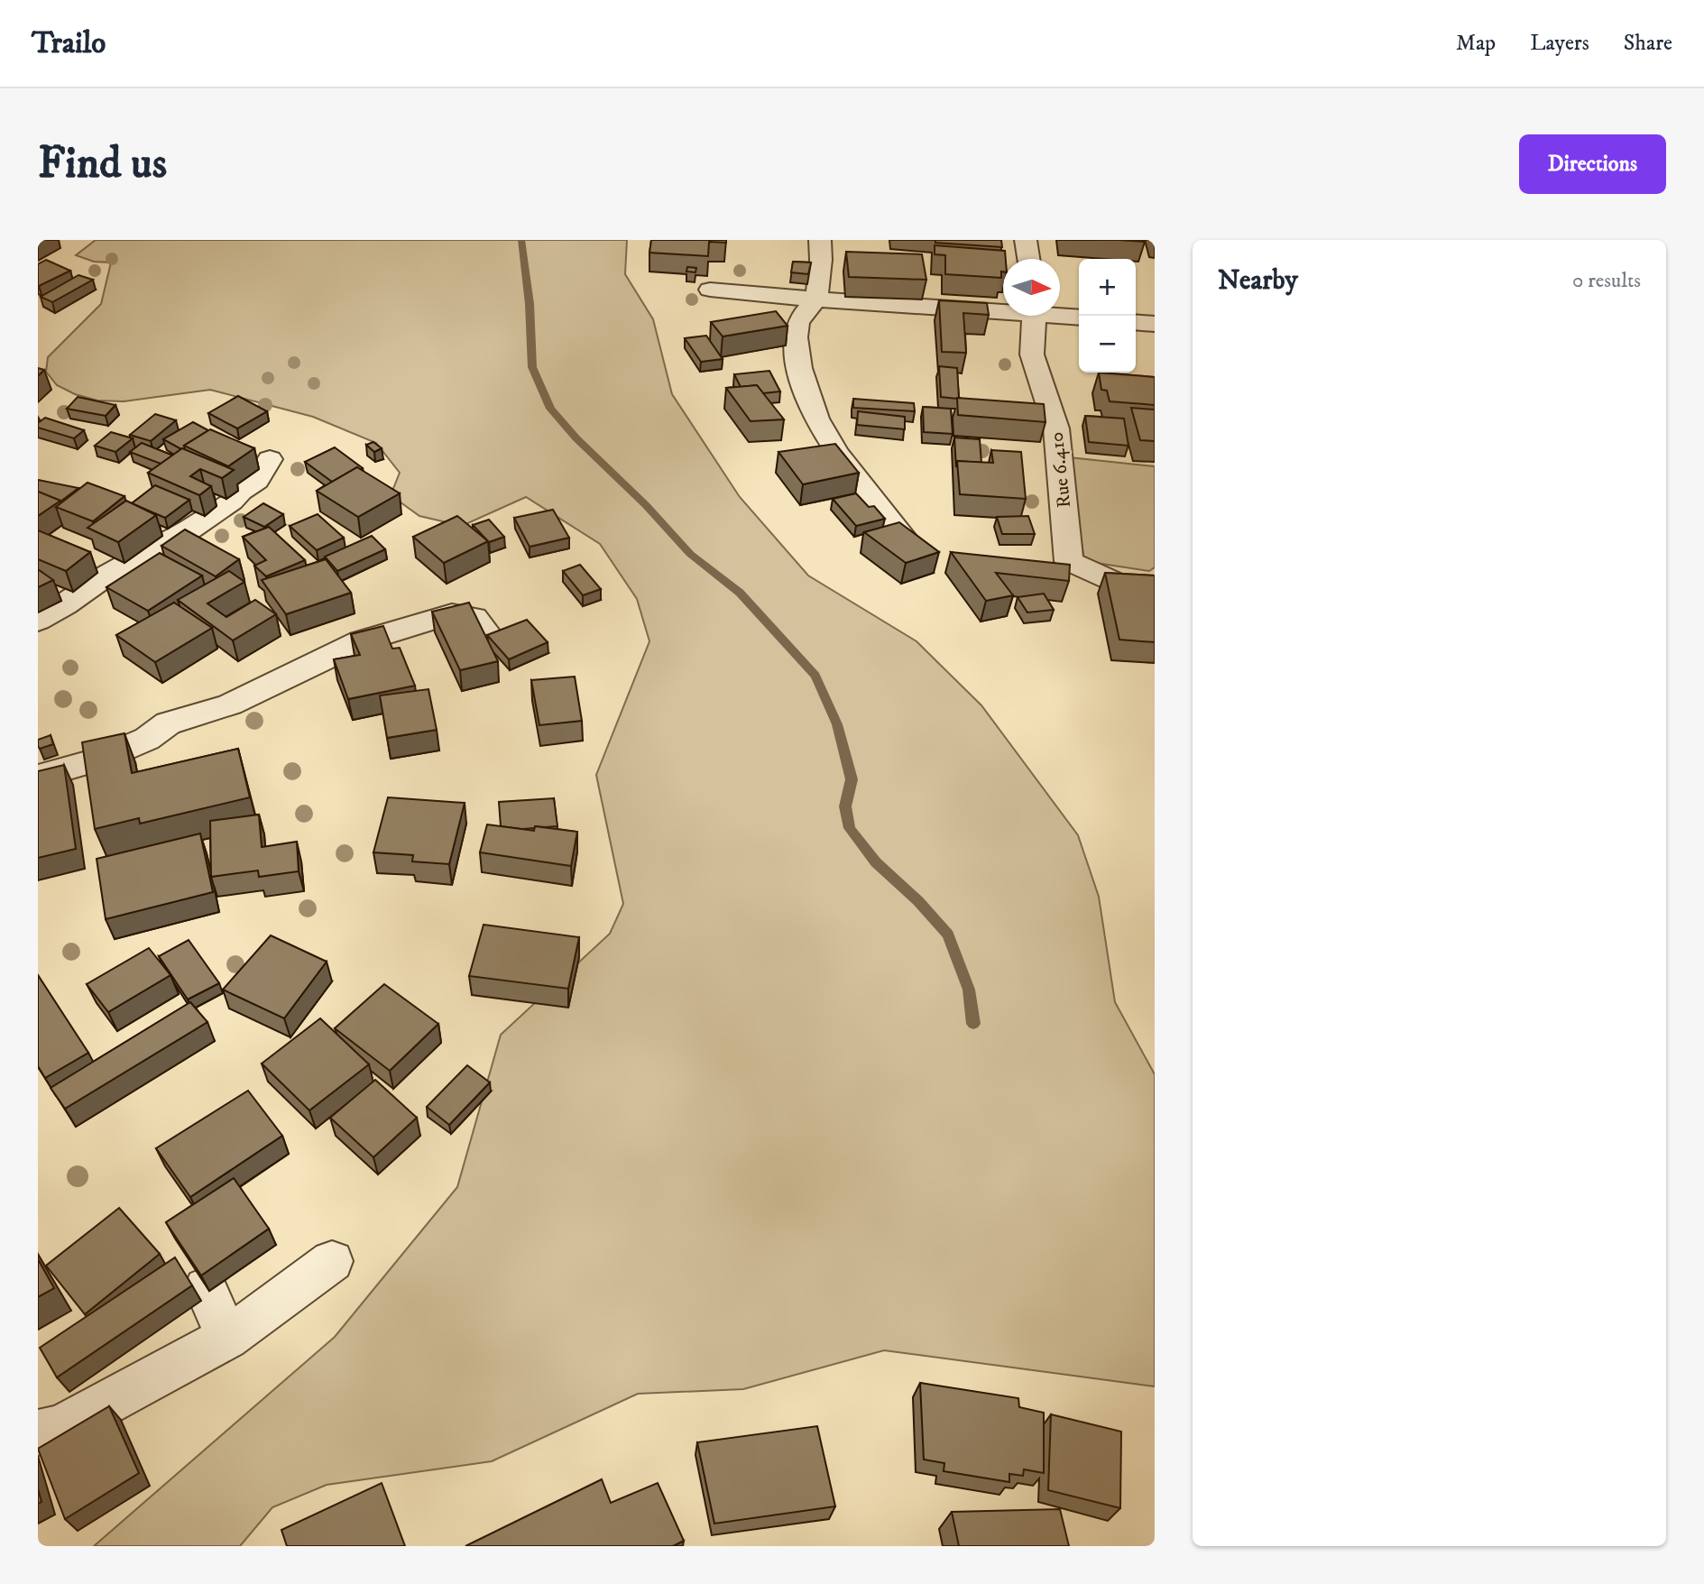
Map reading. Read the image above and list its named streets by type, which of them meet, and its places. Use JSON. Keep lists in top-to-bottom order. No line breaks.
{"streets":{"street":["Rue 6.410"]},"north":"right","page":{"header":"Trailo","nav":["Map","Layers","Share"],"buttons":"Directions","title":"Find us","heading":["Nearby","0 results"],"map_buttons":["+","−"]}}
